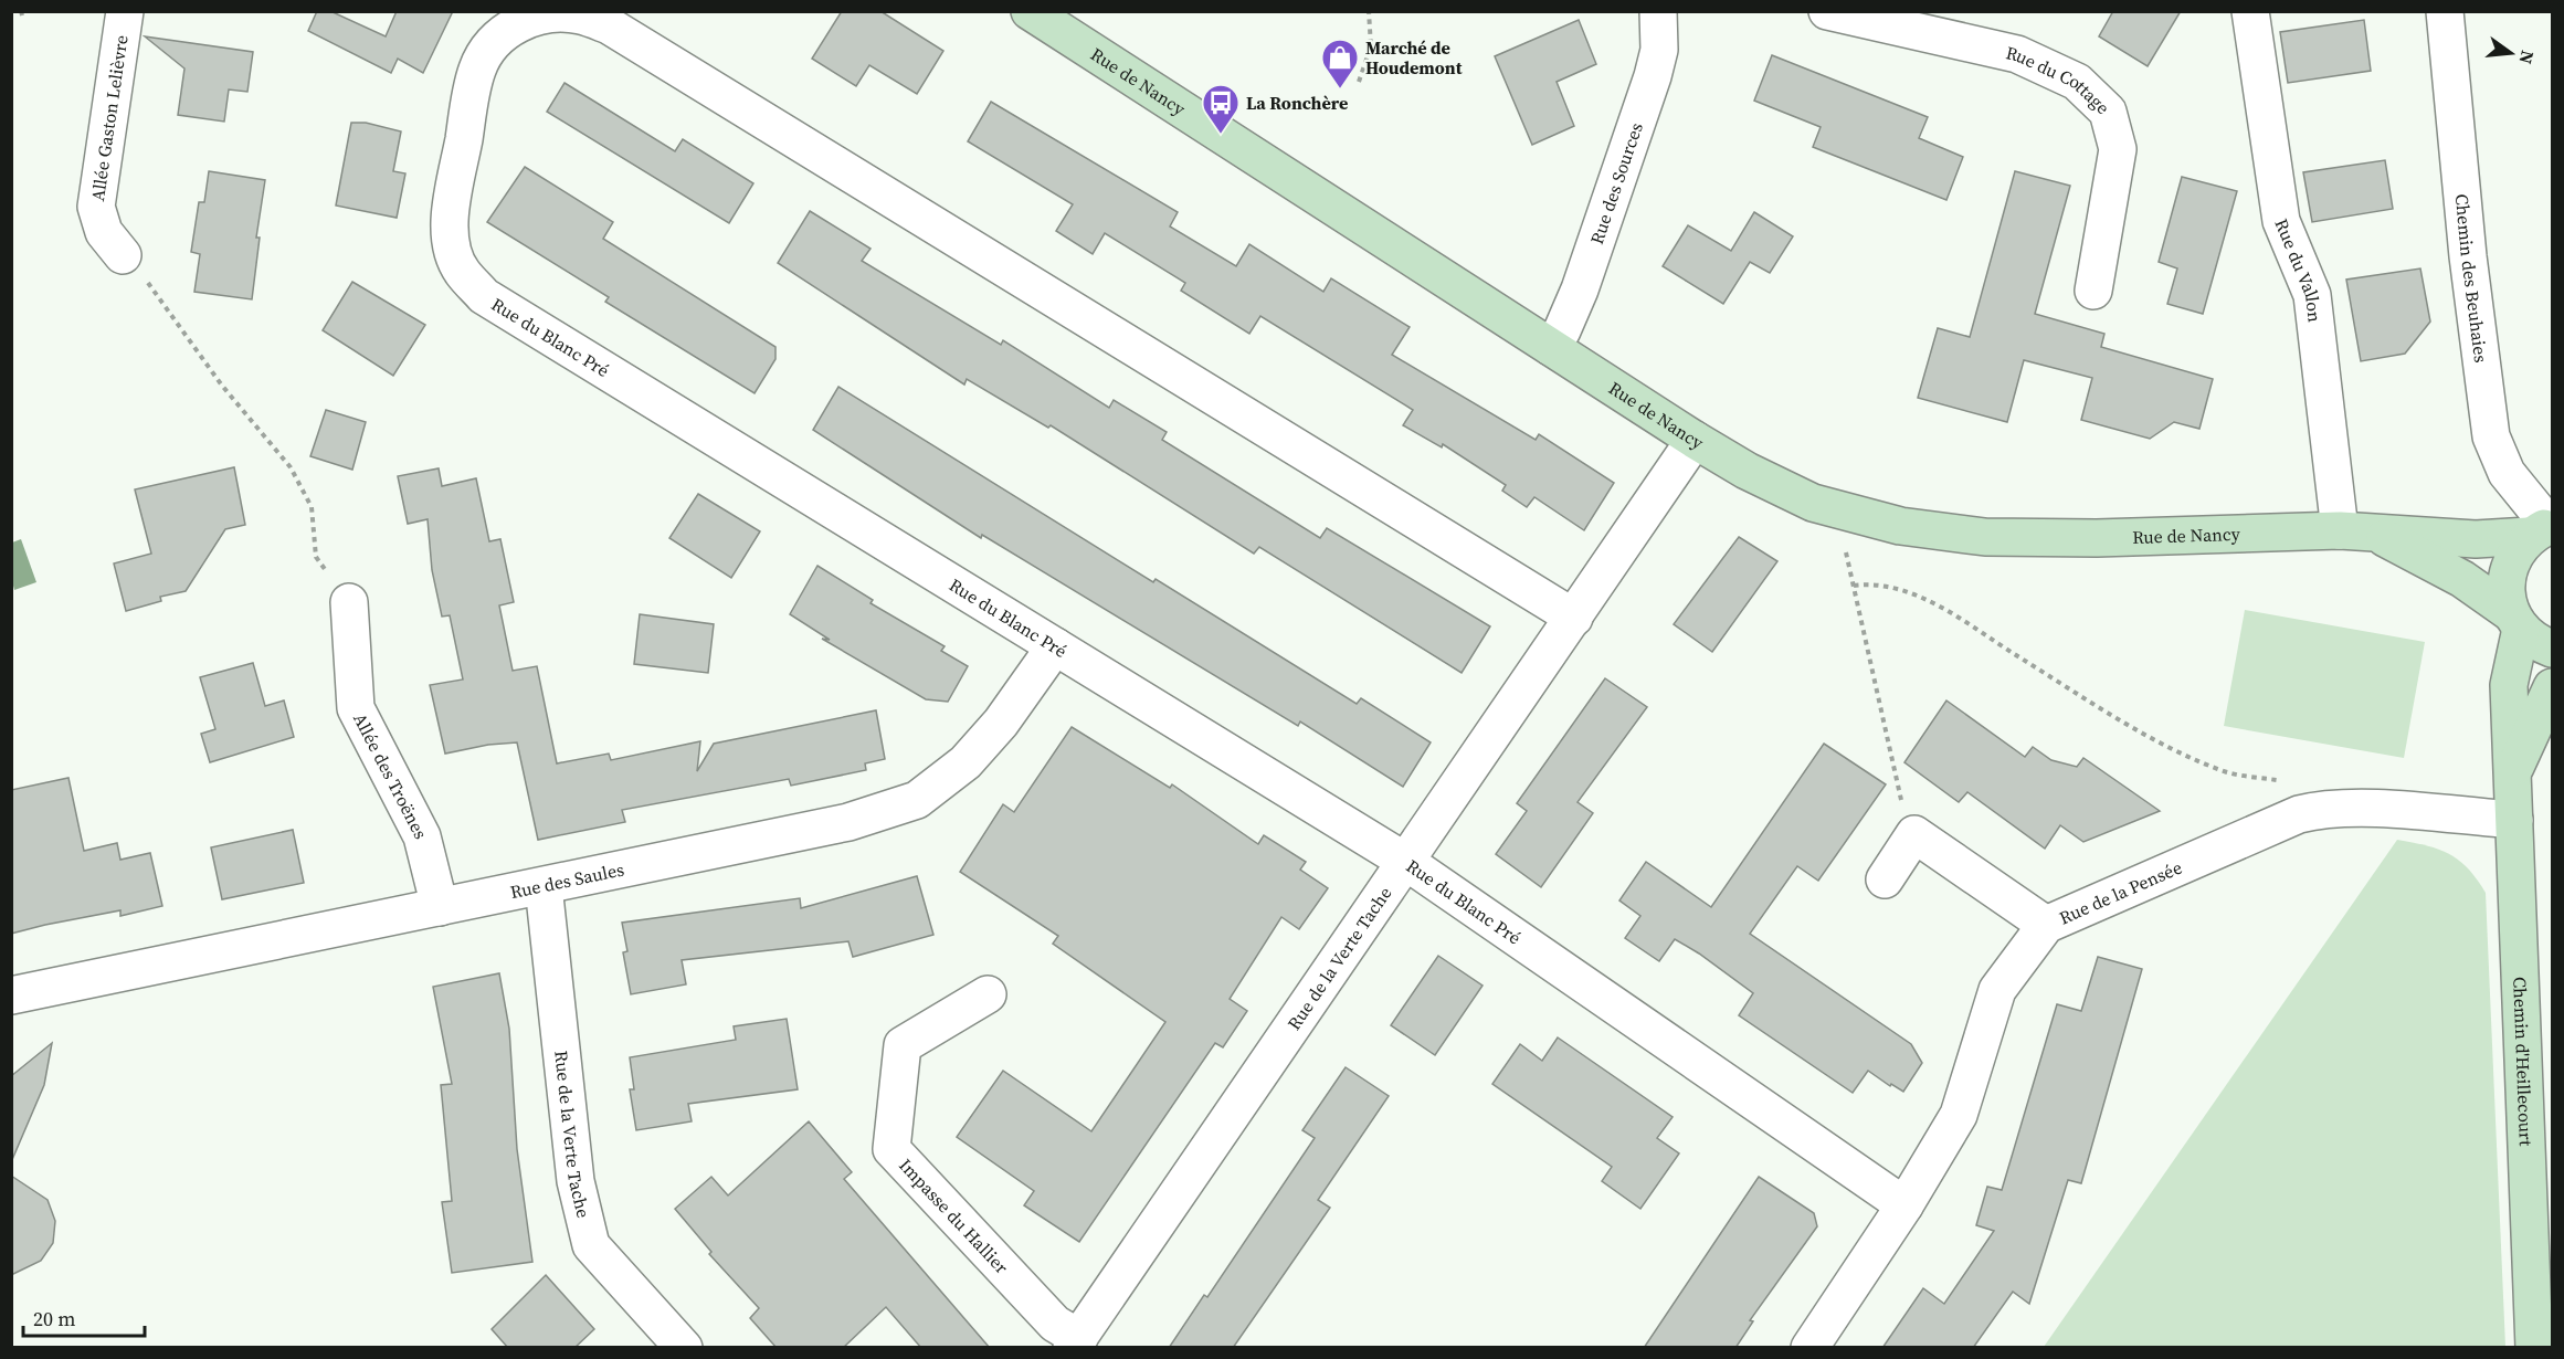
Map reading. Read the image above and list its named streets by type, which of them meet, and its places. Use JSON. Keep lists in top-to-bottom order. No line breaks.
{"streets":{"street":["Rue de Nancy","Rue du Cottage","Allée Gaston Lelièvre","Rue des Sources","Rue du Vallon","Chemin des Beuhaies","Rue du Blanc Pré","Allée des Troënes","Rue des Saules","Rue de la Pensée","Rue de la Verte Tache","Chemin d'Heillecourt","Impasse du Hallier"]},"crossings":[["Rue de Nancy","Rue des Sources"],["Rue de Nancy","Rue du Vallon"],["Rue de Nancy","Chemin des Beuhaies"],["Rue de Nancy","Rue de la Verte Tache"],["Rue de Nancy","Chemin d'Heillecourt"],["Chemin des Beuhaies","Chemin d'Heillecourt"],["Rue du Blanc Pré","Rue des Saules"],["Rue du Blanc Pré","Rue de la Pensée"],["Rue du Blanc Pré","Rue de la Verte Tache"],["Allée des Troënes","Rue des Saules"],["Rue des Saules","Rue de la Verte Tache"],["Rue de la Pensée","Chemin d'Heillecourt"],["Rue de la Verte Tache","Impasse du Hallier"]],"places":{"shop":["Marché de Houdemont"],"bus stop":["La Ronchère"]},"scale_bar":"20 m","north":"right"}
